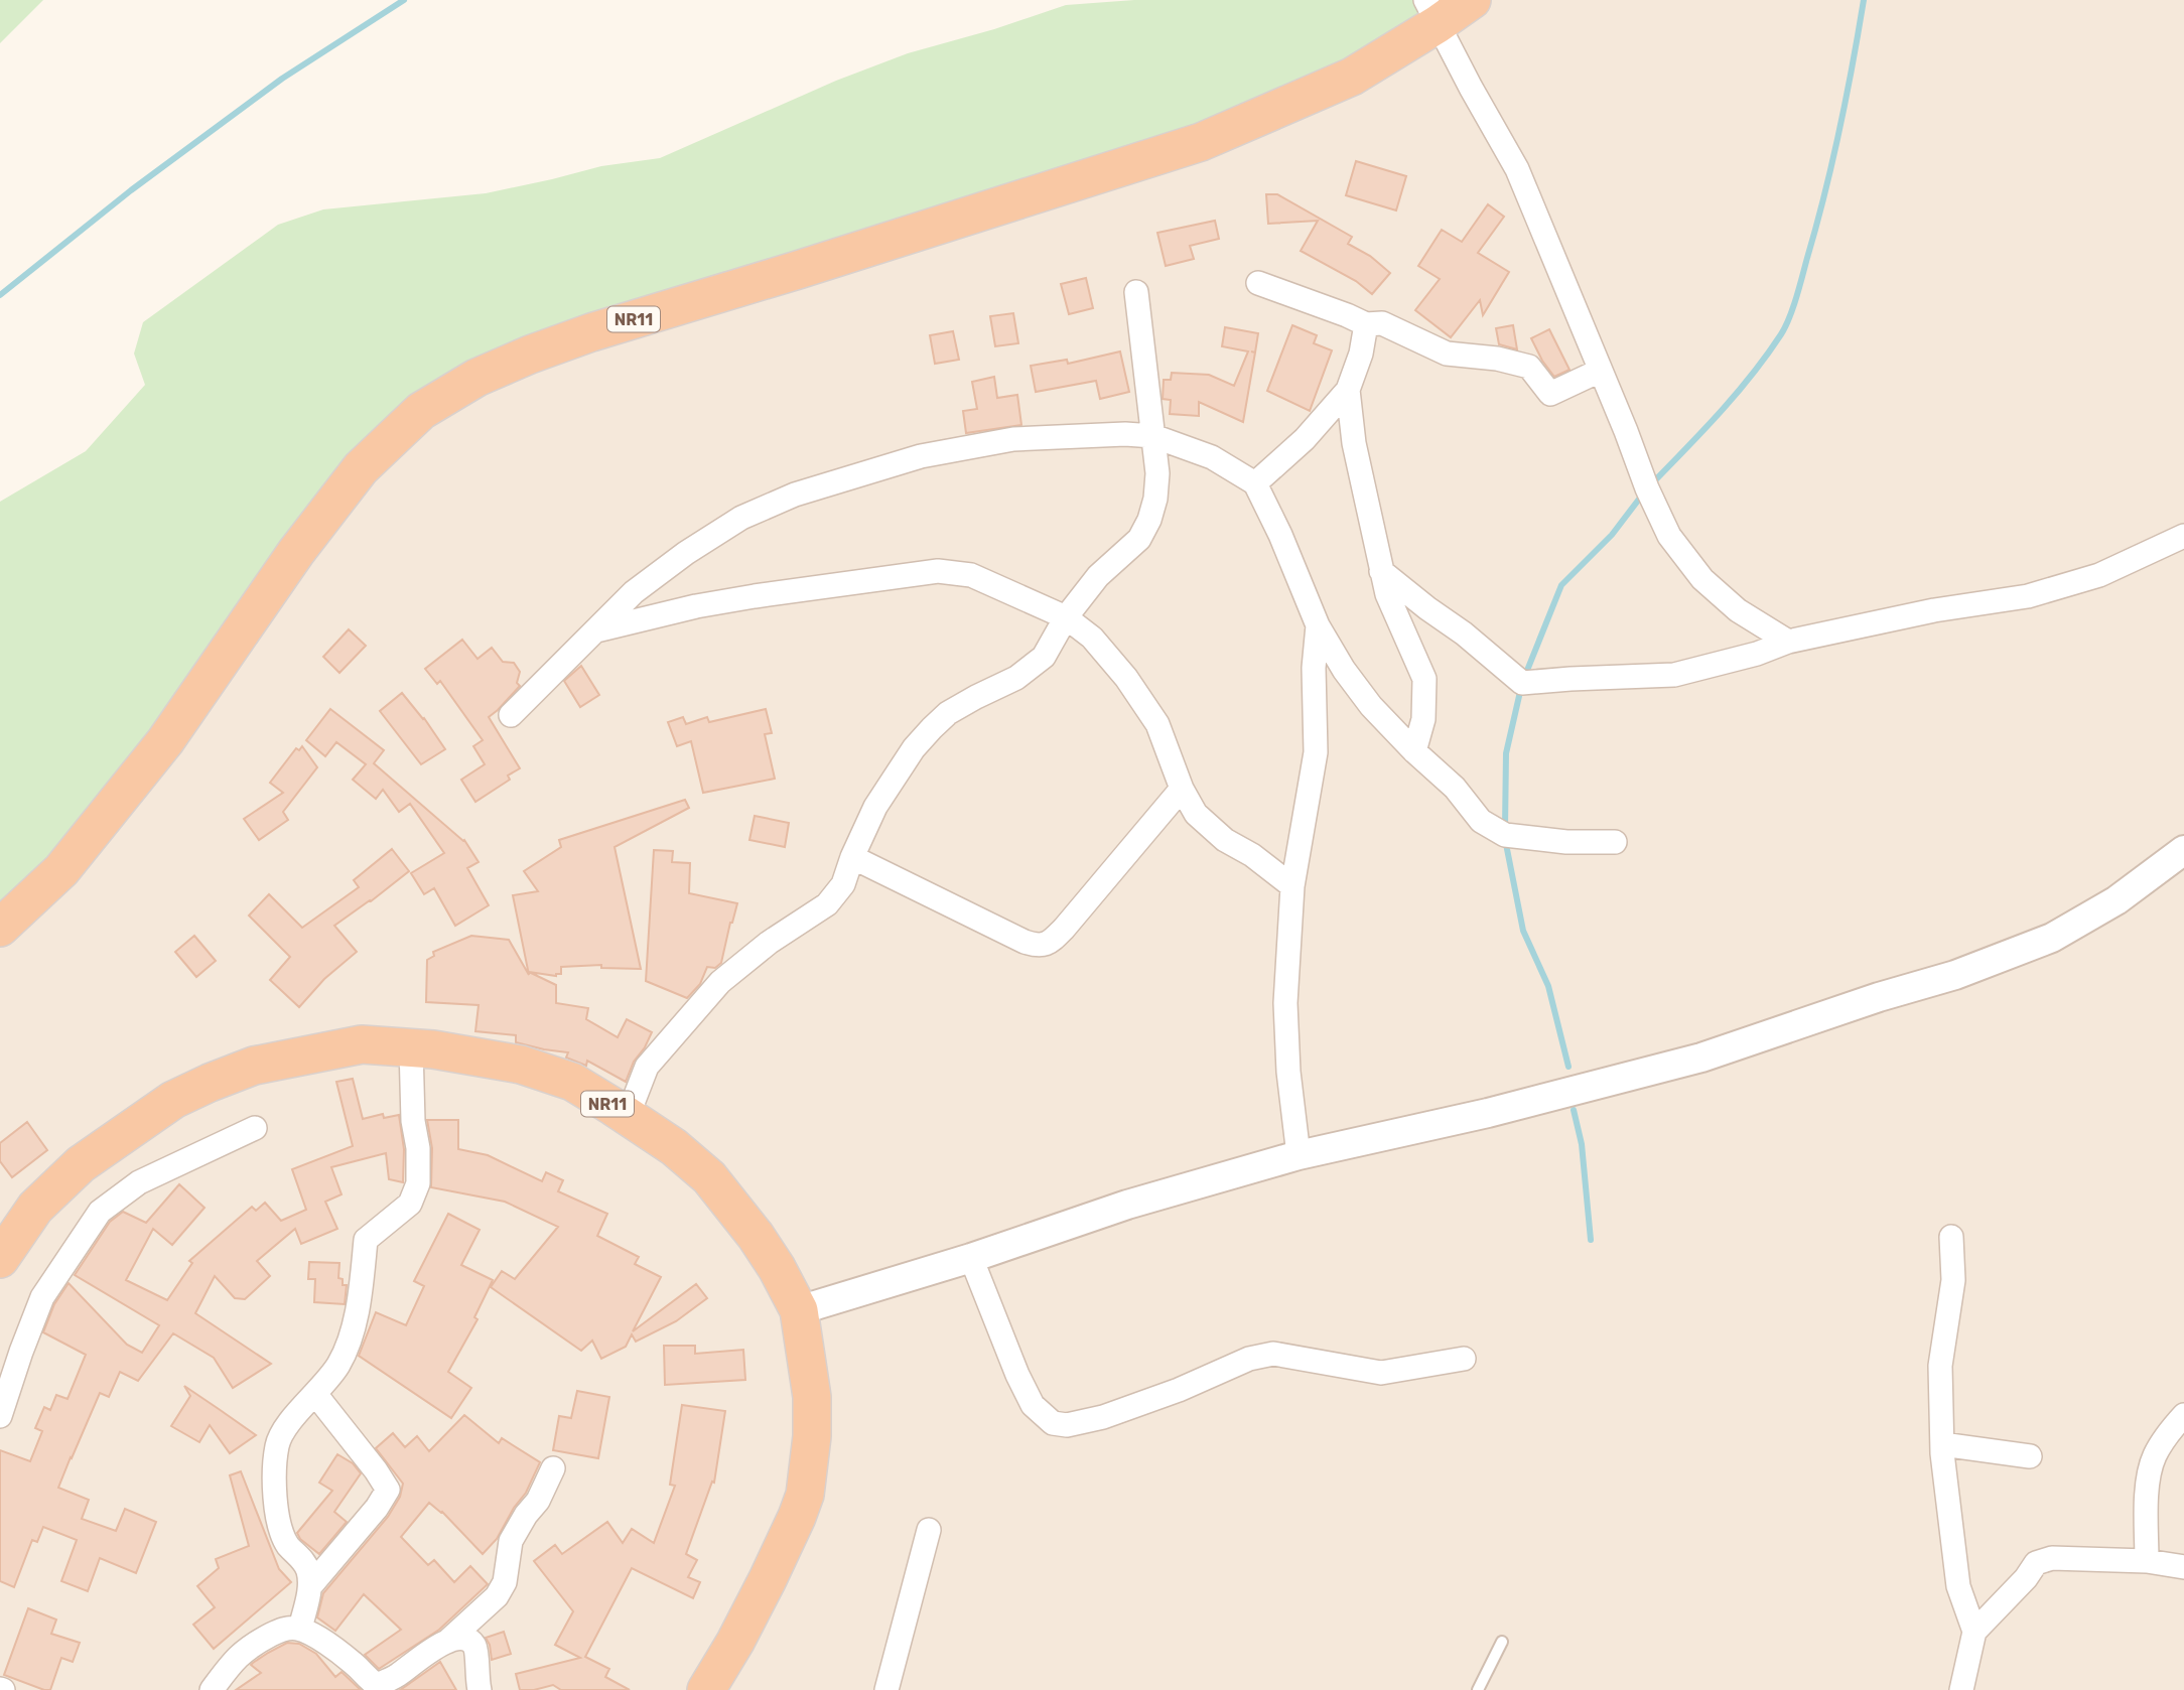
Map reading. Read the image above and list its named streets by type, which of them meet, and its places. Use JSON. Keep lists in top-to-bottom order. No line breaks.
{"streets":{"highway":["NR11"]}}
